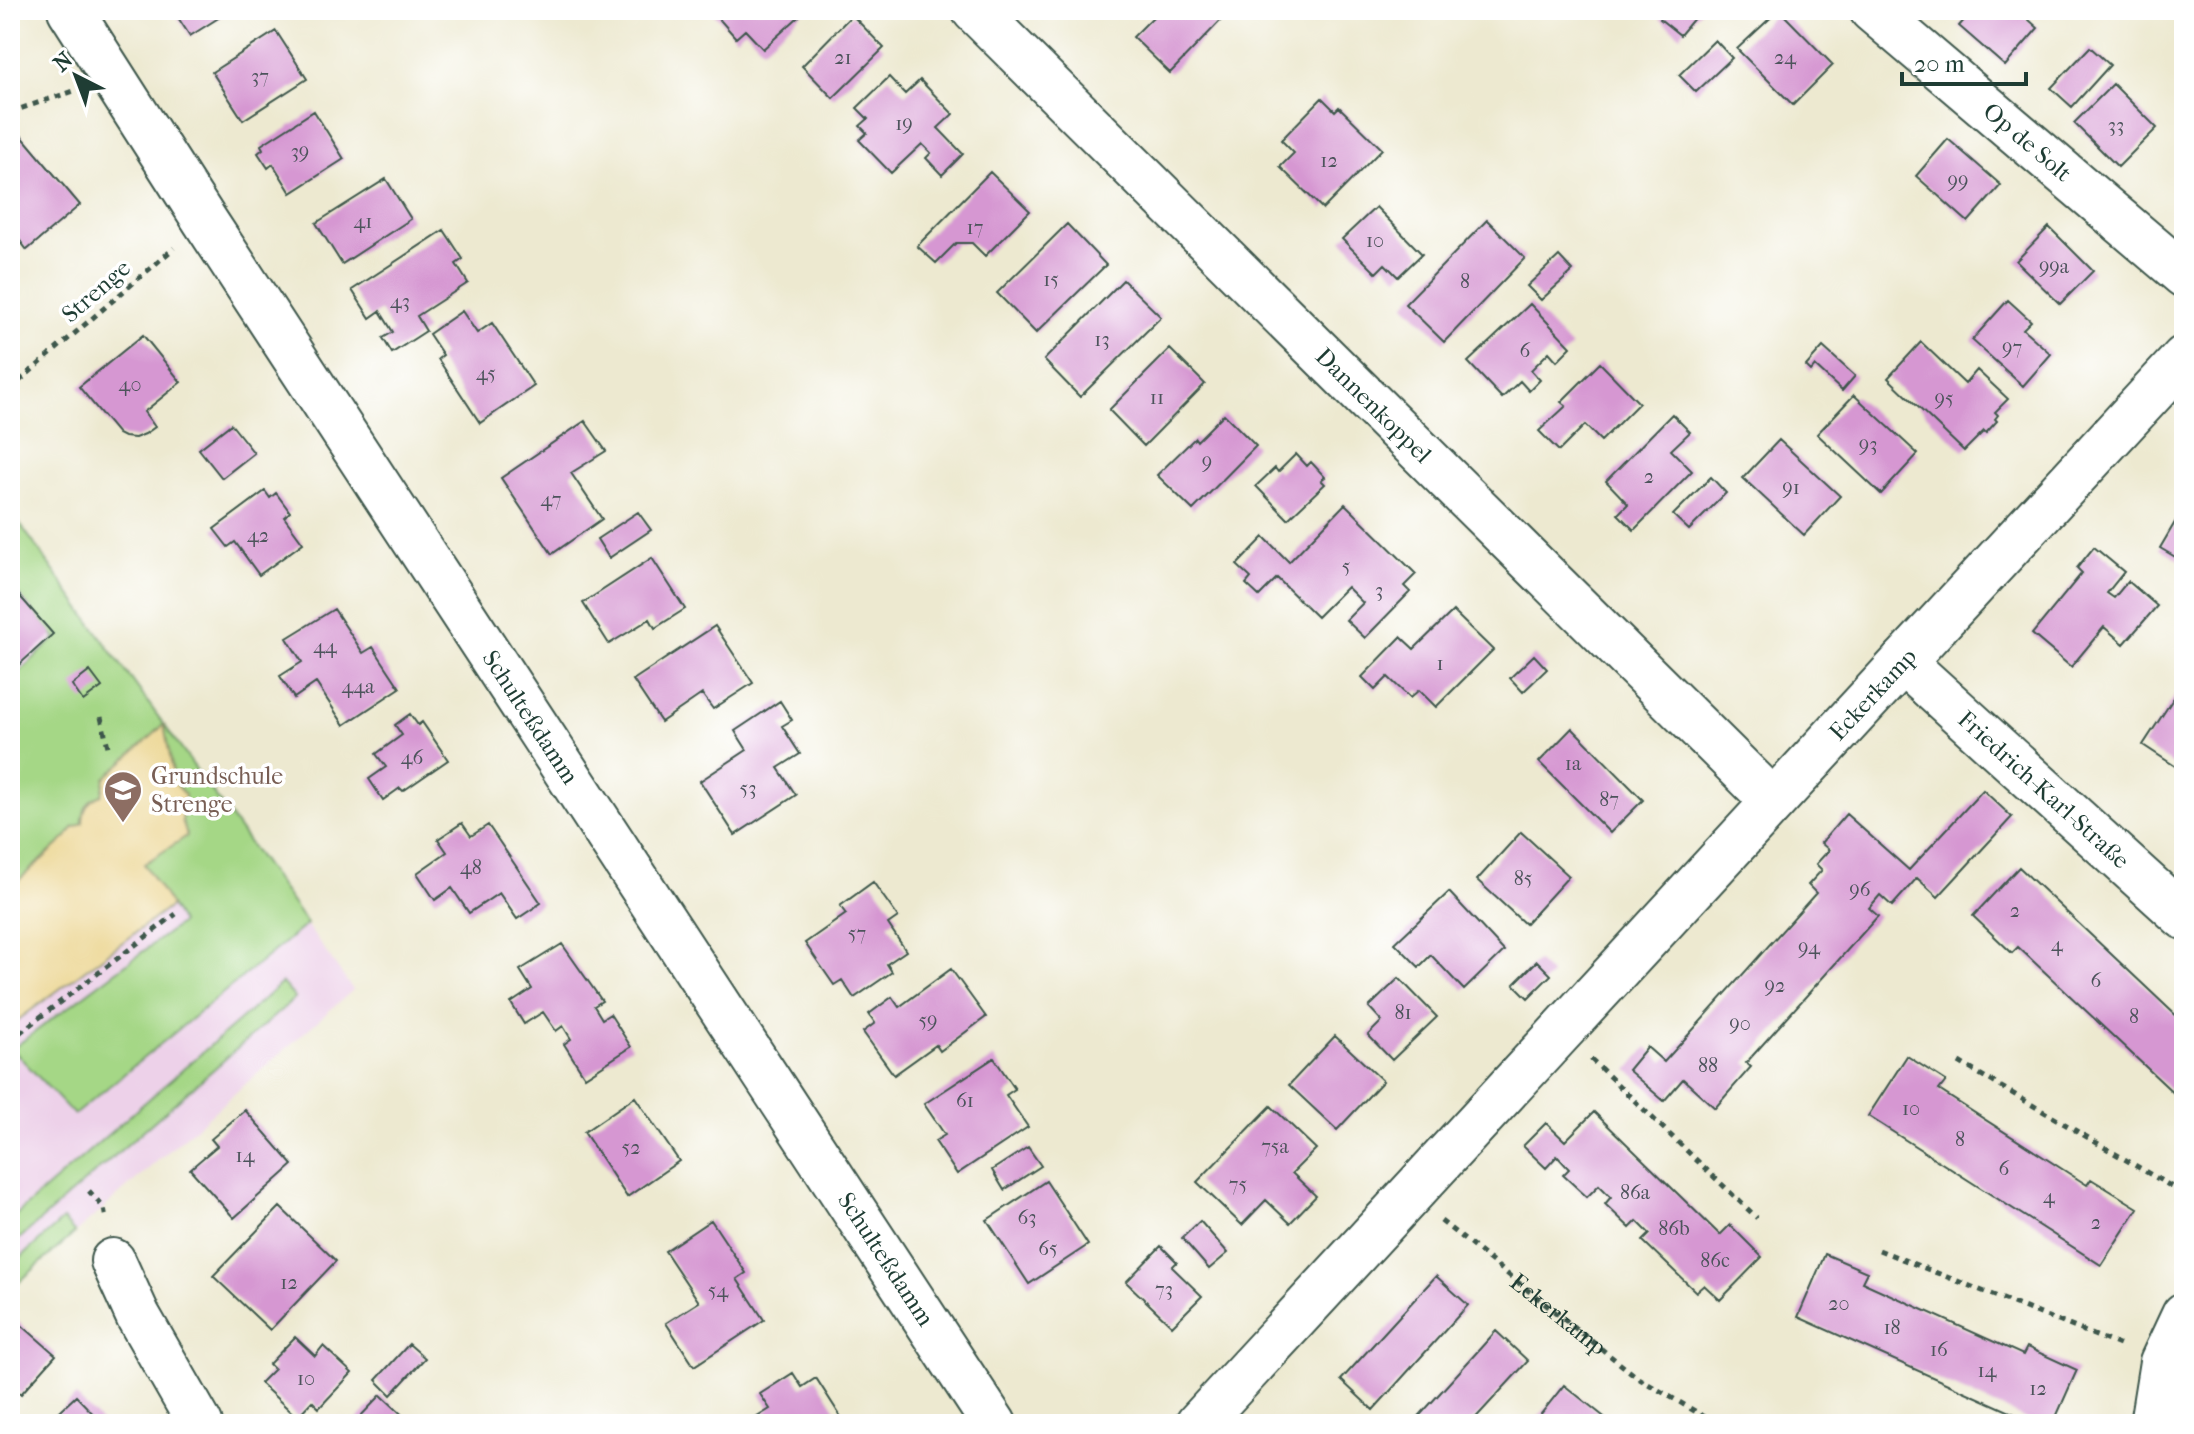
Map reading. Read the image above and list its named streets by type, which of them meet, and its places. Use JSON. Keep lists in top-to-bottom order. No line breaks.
{"streets":{"street":["Op de Solt","Dannenkoppel","Eckerkamp","Schulteßdamm","Friedrich-Karl-Straße"],"path":["Strenge"]},"crossings":[["Strenge","Schulteßdamm"],["Dannenkoppel","Eckerkamp"],["Eckerkamp","Friedrich-Karl-Straße"]],"places":{"school or university":["Grundschule Strenge"]},"house_numbers":["21","24","37","19","33","39","12","99","41","17","10","99a","15","8","43","13","97","6","45","40","11","95","93","9","2","91","47","42","5","3","44","1","44a","46","1a","53","87","48","85","96","2","57","4","94","6","92","81","8","59","90","88","61","10","8","75a","52","14","6","75","86a","4","63","2","86b","65","86c","12","73","54","20","18","16","14","10","12"],"scale_bar":"20 m","north":"top left"}
